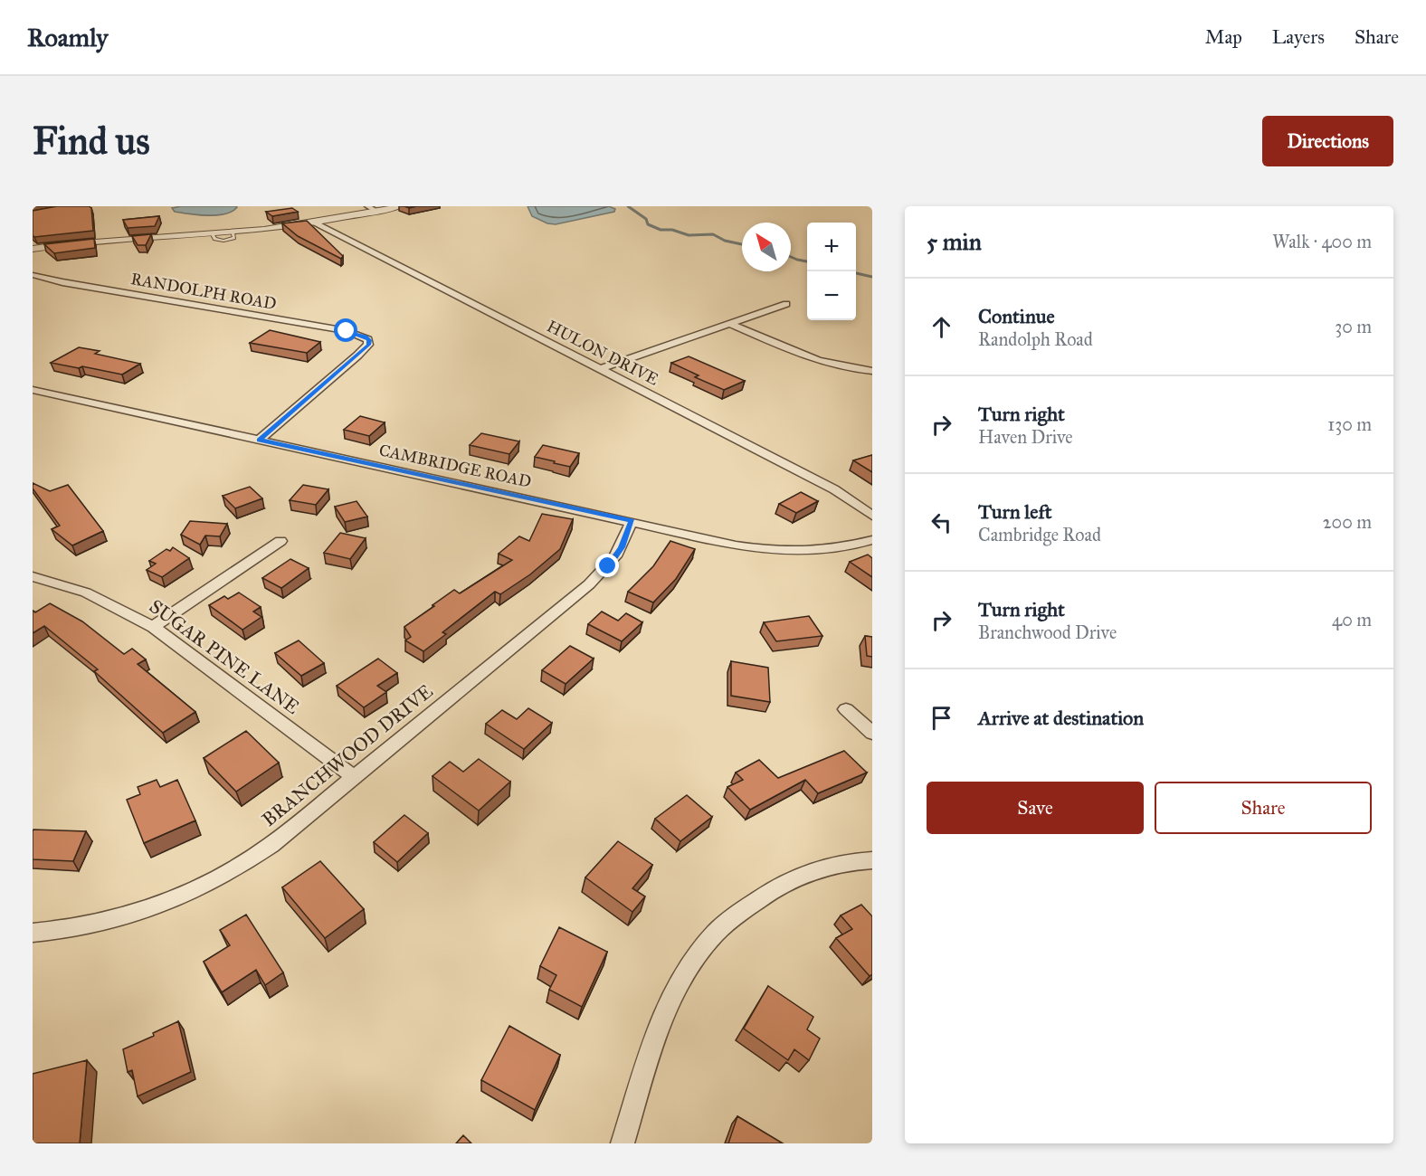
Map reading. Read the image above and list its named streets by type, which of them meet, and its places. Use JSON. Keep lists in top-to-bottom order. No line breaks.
{"streets":{"street":["RANDOLPH ROAD","HULON DRIVE","CAMBRIDGE ROAD","SUGAR PINE LANE","BRANCHWOOD DRIVE"]},"crossings":[["RANDOLPH ROAD","CAMBRIDGE ROAD"],["CAMBRIDGE ROAD","BRANCHWOOD DRIVE"],["SUGAR PINE LANE","BRANCHWOOD DRIVE"]],"north":"top left","page":{"header":"Roamly","nav":["Map","Layers","Share"],"buttons":["Directions",["Save","Share"]],"title":"Find us","heading":["5 min","Walk · 400 m"],"map_buttons":["+","−"],"list":[["Continue","Randolph Road","30 m"],["Turn right","Haven Drive","130 m"],["Turn left","Cambridge Road","200 m"],["Turn right","Branchwood Drive","40 m"],"Arrive at destination"]}}
